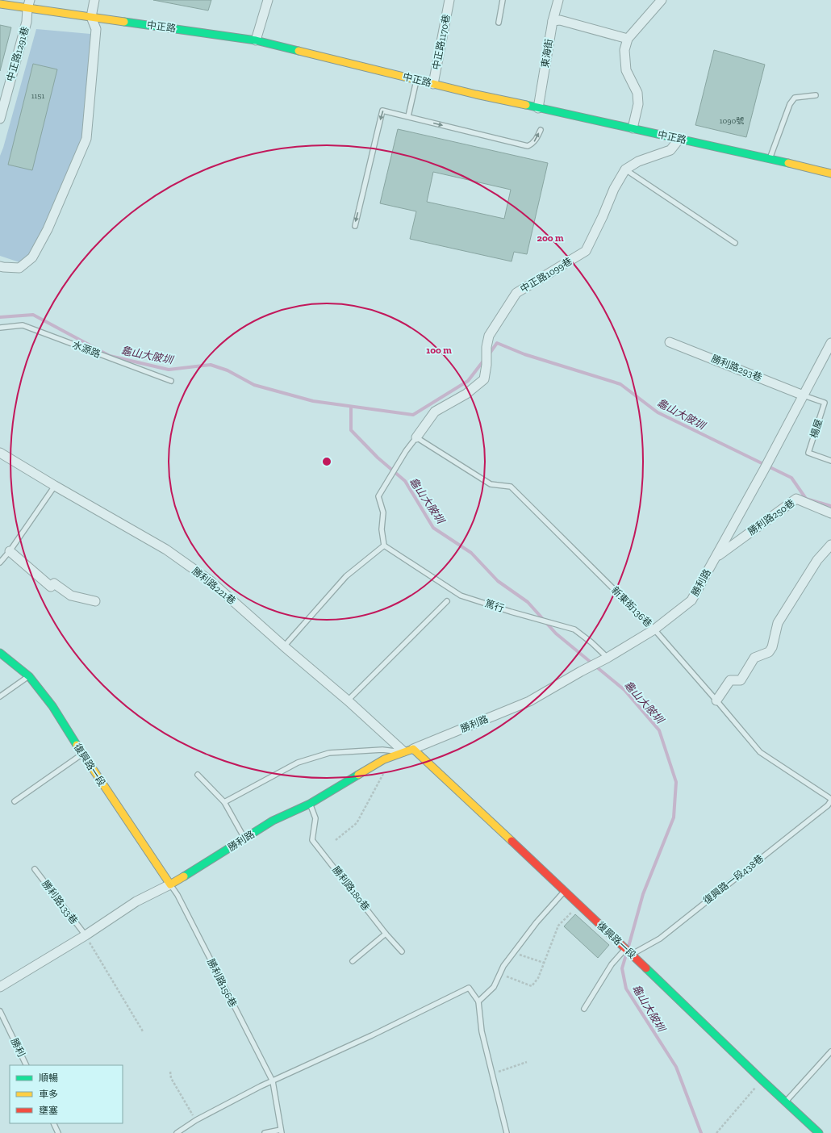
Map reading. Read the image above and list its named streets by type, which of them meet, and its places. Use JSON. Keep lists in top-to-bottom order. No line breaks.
{"streets":{"street":["中正路","中正路1170巷","東海街","中正路1291巷","中正路1099巷","勝利路293巷","勝利路250巷","勝利路","勝利路221巷","復興路一段"],"lane":["水源路","楊屋","篤行","新東街136巷","復興路一段438巷","勝利路180巷","勝利路133巷","勝利路156巷","勝利"]},"crossings":[["中正路","中正路1170巷"],["中正路","東海街"],["中正路","中正路1291巷"],["中正路","中正路1099巷"],["中正路1099巷","新東街136巷"],["勝利路293巷","楊屋"],["勝利路293巷","勝利路"],["楊屋","勝利路"],["勝利路250巷","勝利路"],["勝利路","勝利路221巷"],["勝利路","篤行"],["勝利路","新東街136巷"],["勝利路","復興路一段"],["勝利路","勝利路180巷"],["勝利路","勝利路133巷"],["勝利路","勝利路156巷"],["新東街136巷","復興路一段438巷"],["復興路一段","復興路一段438巷"],["復興路一段","勝利路156巷"]],"water":["龜山大陂圳"],"house_numbers":["1151","1090號"],"legend":["順暢","車多","壅塞"],"rings":["200 m","100 m"]}
